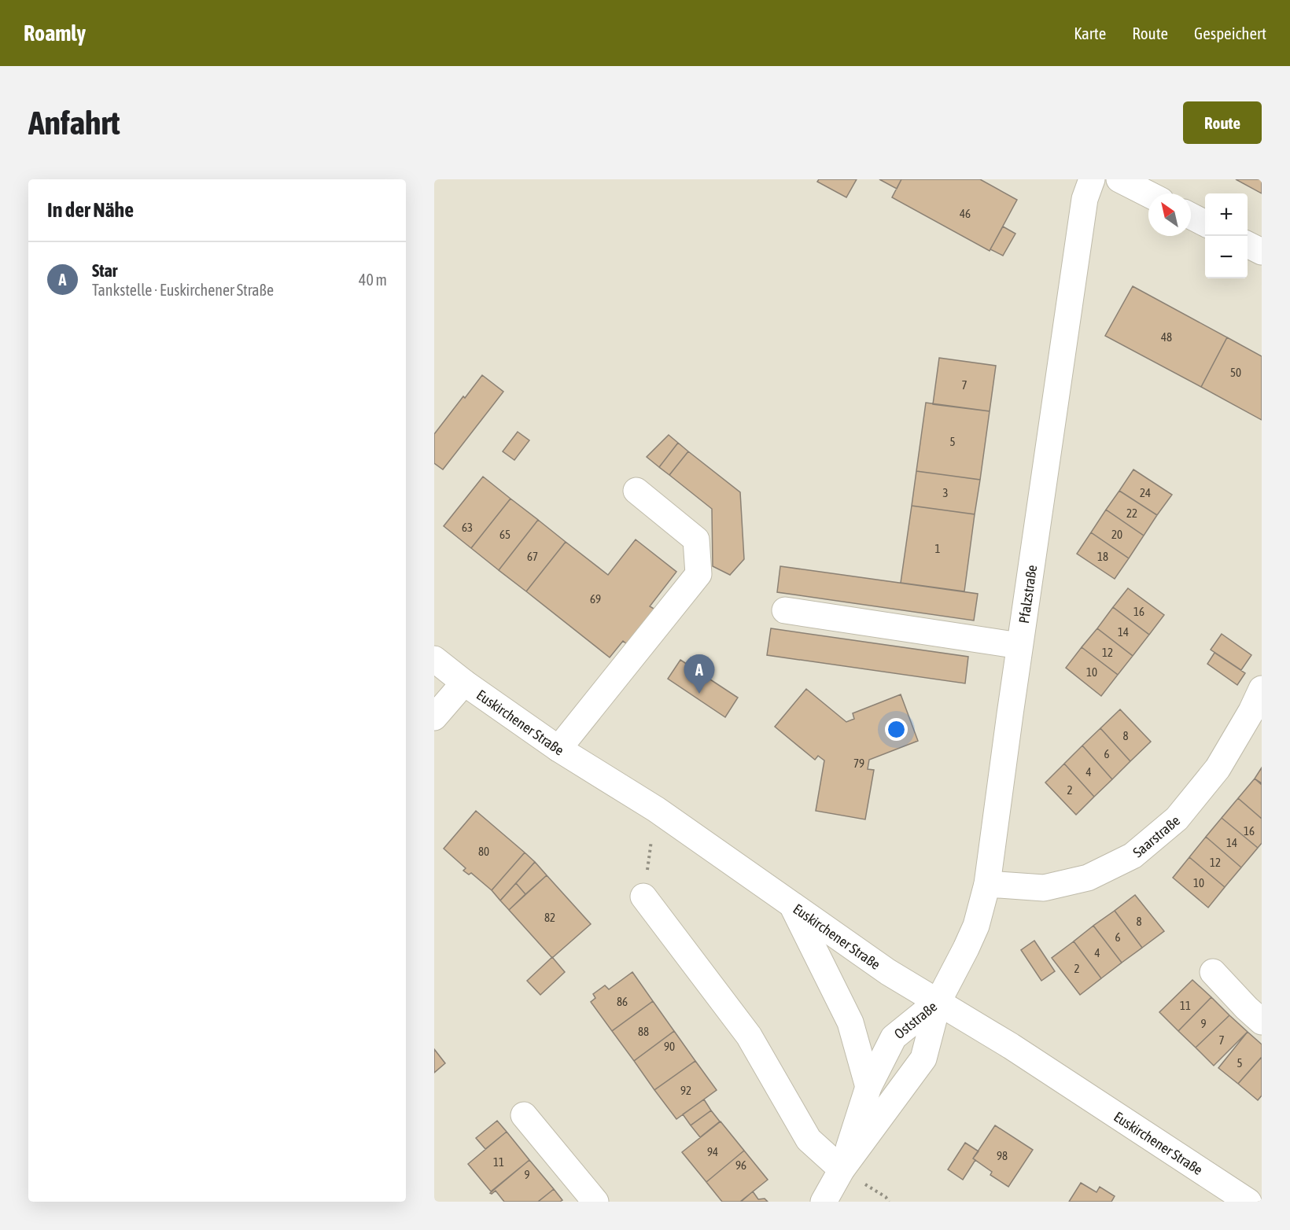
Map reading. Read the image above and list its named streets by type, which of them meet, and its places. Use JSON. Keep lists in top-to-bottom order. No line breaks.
{"streets":{"street":["Pfalzstraße","Euskirchener Straße","Saarstraße","Oststraße"]},"crossings":[["Pfalzstraße","Euskirchener Straße"],["Pfalzstraße","Saarstraße"],["Pfalzstraße","Oststraße"],["Euskirchener Straße","Oststraße"]],"house_numbers":["46","48","50","7","5","3","24","22","63","65","20","1","67","18","69","16","14","12","10","8","6","79","4","2","16","14","80","12","10","82","8","6","4","2","86","11","9","88","7","90","5","92","94","98","11","96","9"],"north":"top left","page":{"header":"Roamly","nav":["Karte","Route","Gespeichert"],"buttons":"Route","title":"Anfahrt","heading":"In der Nähe","map_buttons":["+","−"],"list":[{"mark":"A","name":"Star","note":"Tankstelle · Euskirchener Straße","value":"40 m"}],"pins":"A"}}
